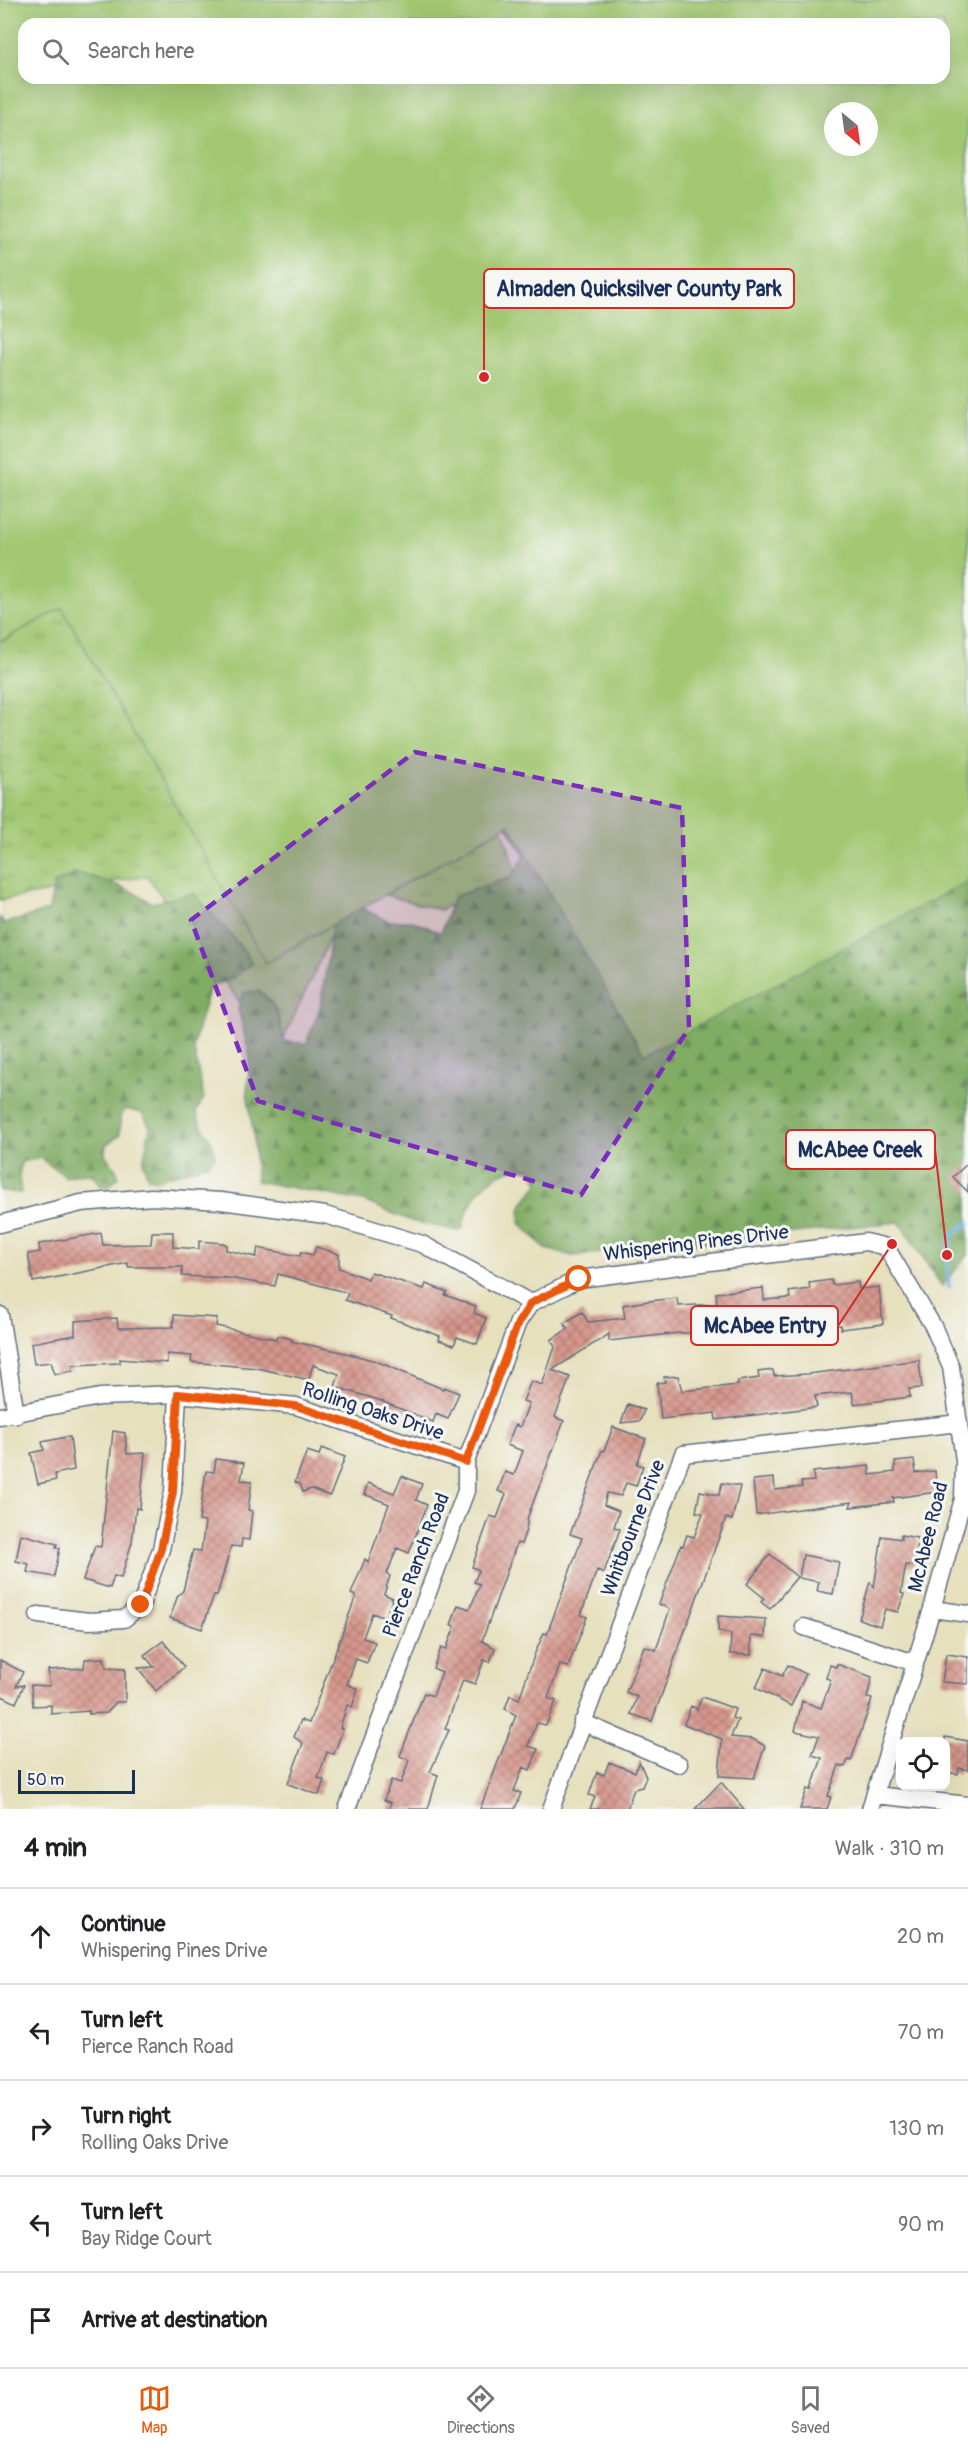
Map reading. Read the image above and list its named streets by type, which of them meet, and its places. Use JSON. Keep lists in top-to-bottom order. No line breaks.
{"streets":{"street":["Whispering Pines Drive","Rolling Oaks Drive","Whitbourne Drive","McAbee Road","Pierce Ranch Road"]},"crossings":[["Whispering Pines Drive","McAbee Road"],["Whispering Pines Drive","Pierce Ranch Road"],["Rolling Oaks Drive","Pierce Ranch Road"],["Whitbourne Drive","McAbee Road"]],"places":["Almaden Quicksilver County Park","McAbee Entry","McAbee Creek"],"scale_bar":"50 m","north":"bottom right","page":{"search":"Search here","scale":"50 m","heading":["4 min","Walk · 310 m"],"list":[["Continue","Whispering Pines Drive","20 m"],["Turn left","Pierce Ranch Road","70 m"],["Turn right","Rolling Oaks Drive","130 m"],["Turn left","Bay Ridge Court","90 m"],"Arrive at destination"],"nav":["Map","Directions","Saved"]}}
